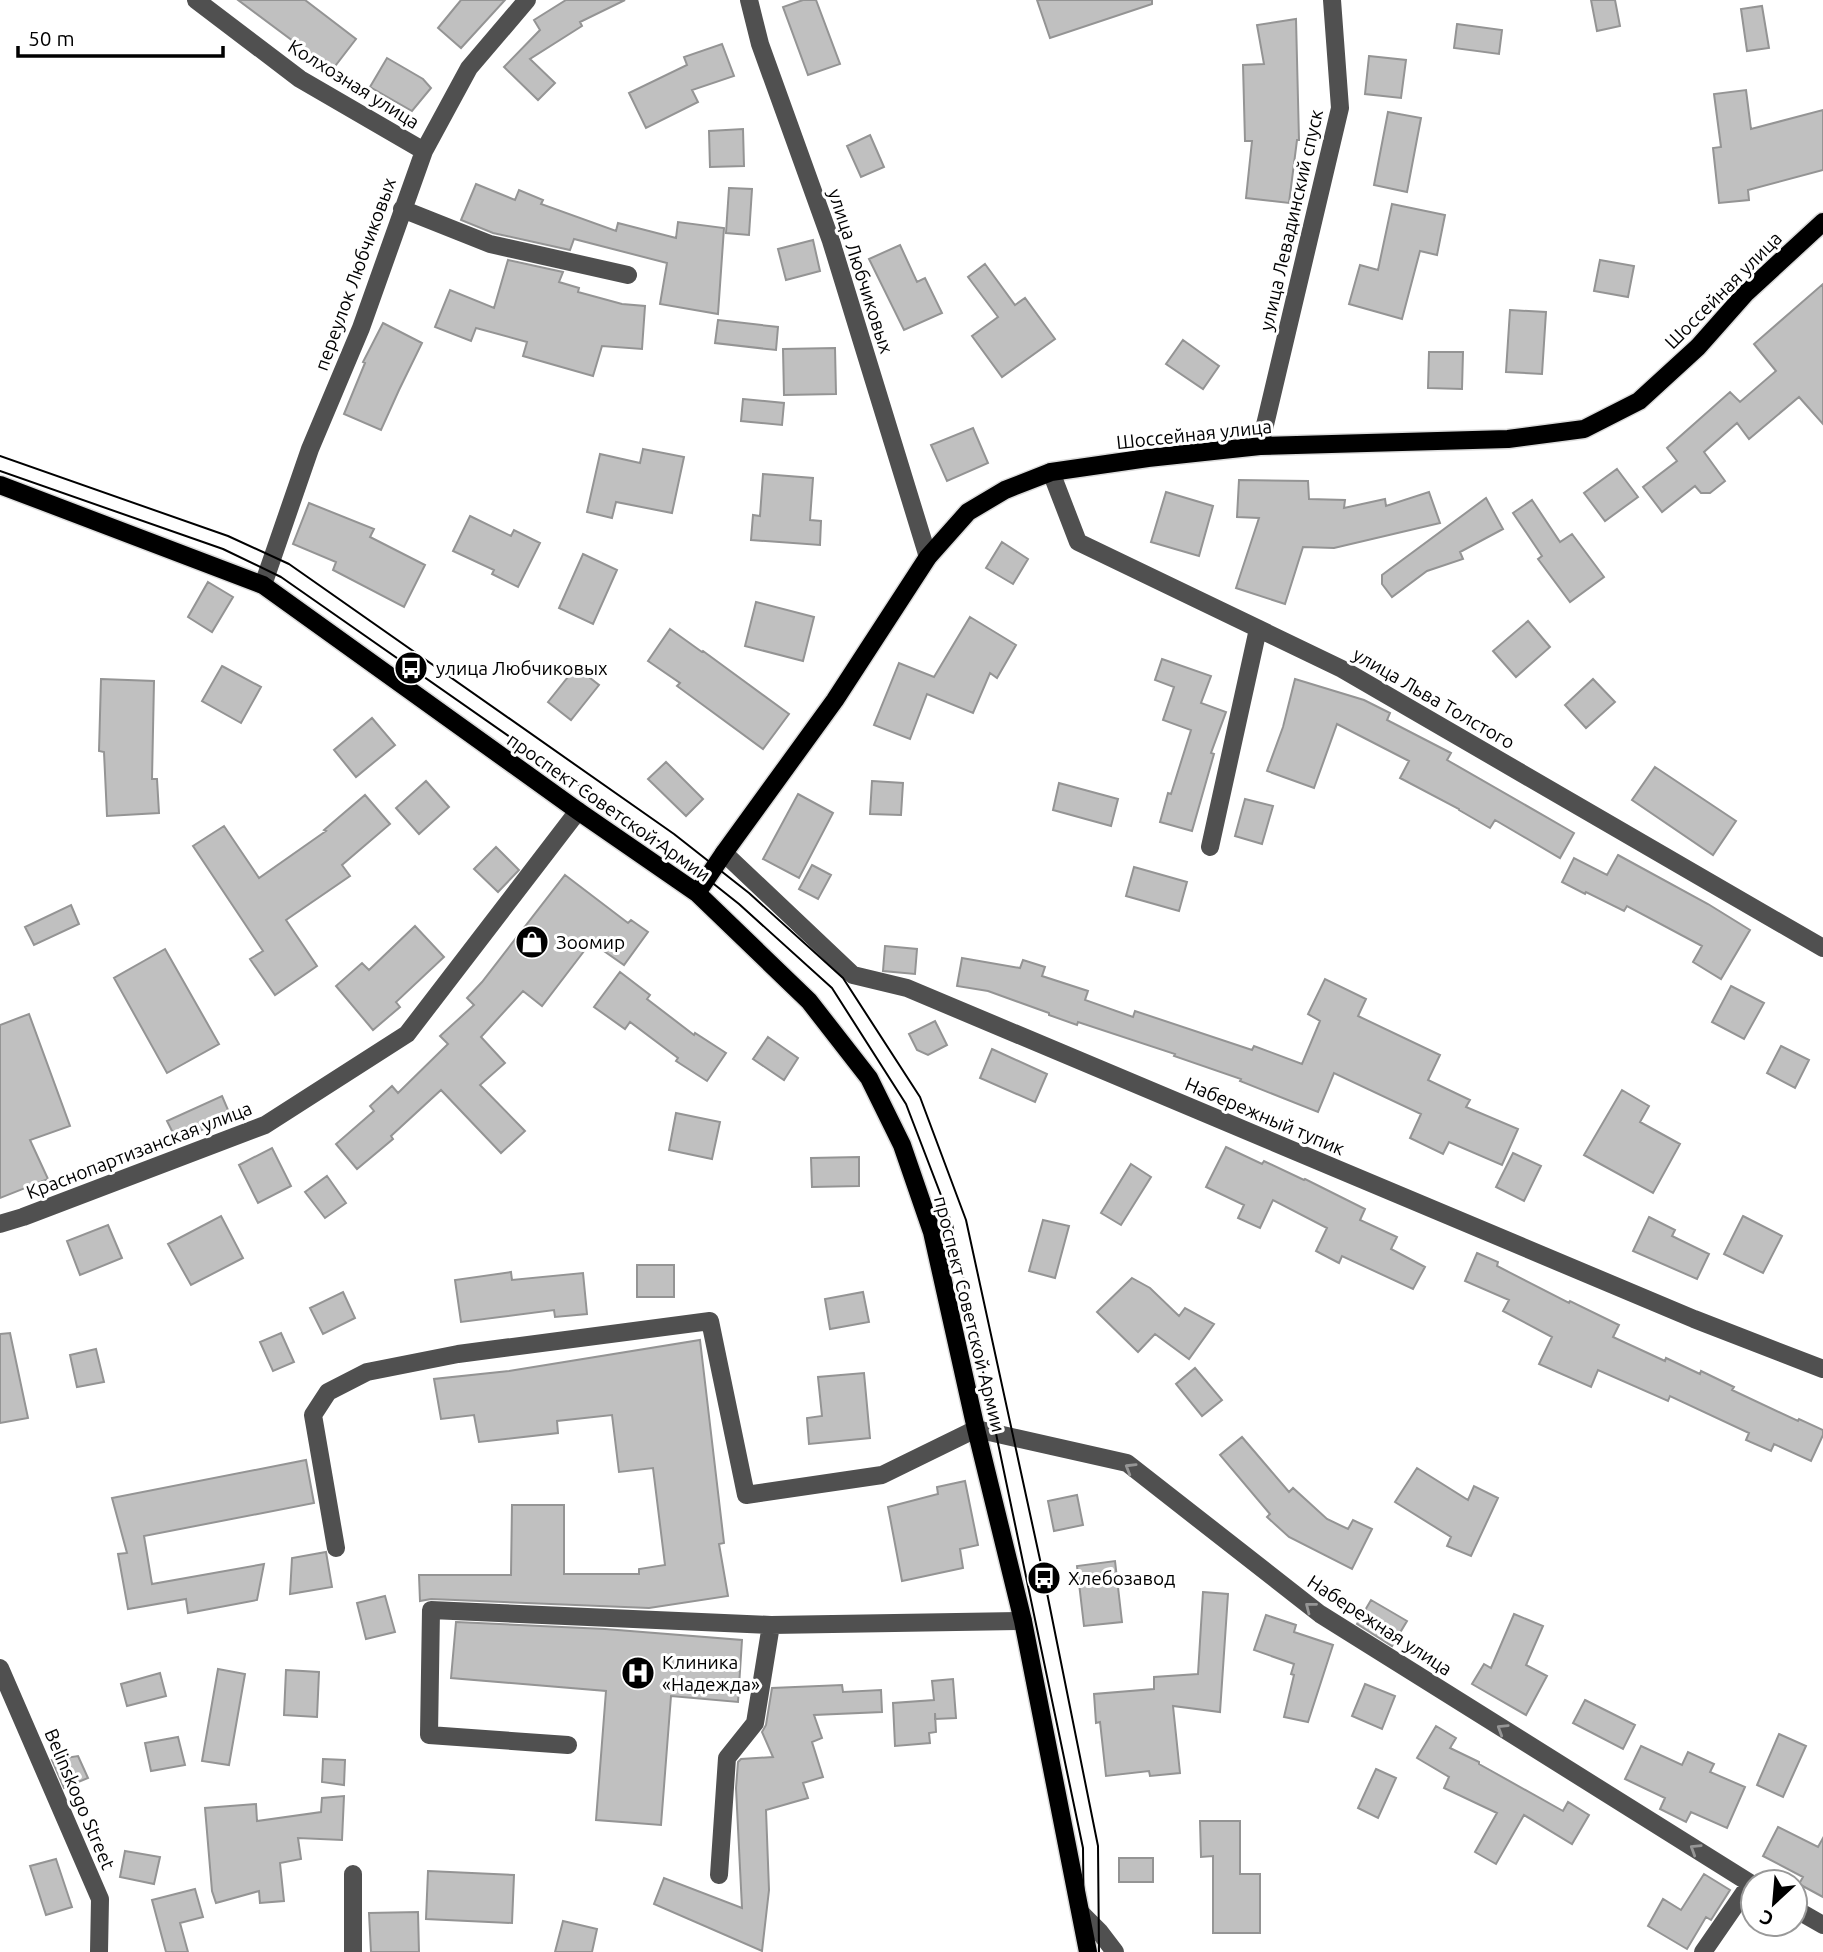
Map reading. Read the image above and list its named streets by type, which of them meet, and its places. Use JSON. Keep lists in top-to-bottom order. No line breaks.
{"streets":{"main road":["Шоссейная улица","проспект Советской Армии"],"street":["Колхозная улица","улица Левадинский спуск","улица Любчиковых","переулок Любчиковых","улица Льва Толстого","Набережный тупик","Краснопартизанская улица","Набережная улица","Belinskogo Street"]},"crossings":[["Колхозная улица","переулок Любчиковых"],["улица Левадинский спуск","Шоссейная улица"],["улица Любчиковых","Шоссейная улица"],["переулок Любчиковых","проспект Советской Армии"],["Шоссейная улица","улица Льва Толстого"],["Шоссейная улица","проспект Советской Армии"],["Шоссейная улица","Набережный тупик"],["проспект Советской Армии","Краснопартизанская улица"],["проспект Советской Армии","Набережная улица"]],"one_way":["Набережная улица"],"places":{"bus stop":["улица Любчиковых","Хлебозавод"],"shop":["Зоомир"],"hospital":["Клиника «Надежда»"]},"scale_bar":"50 m","north":"bottom left"}
